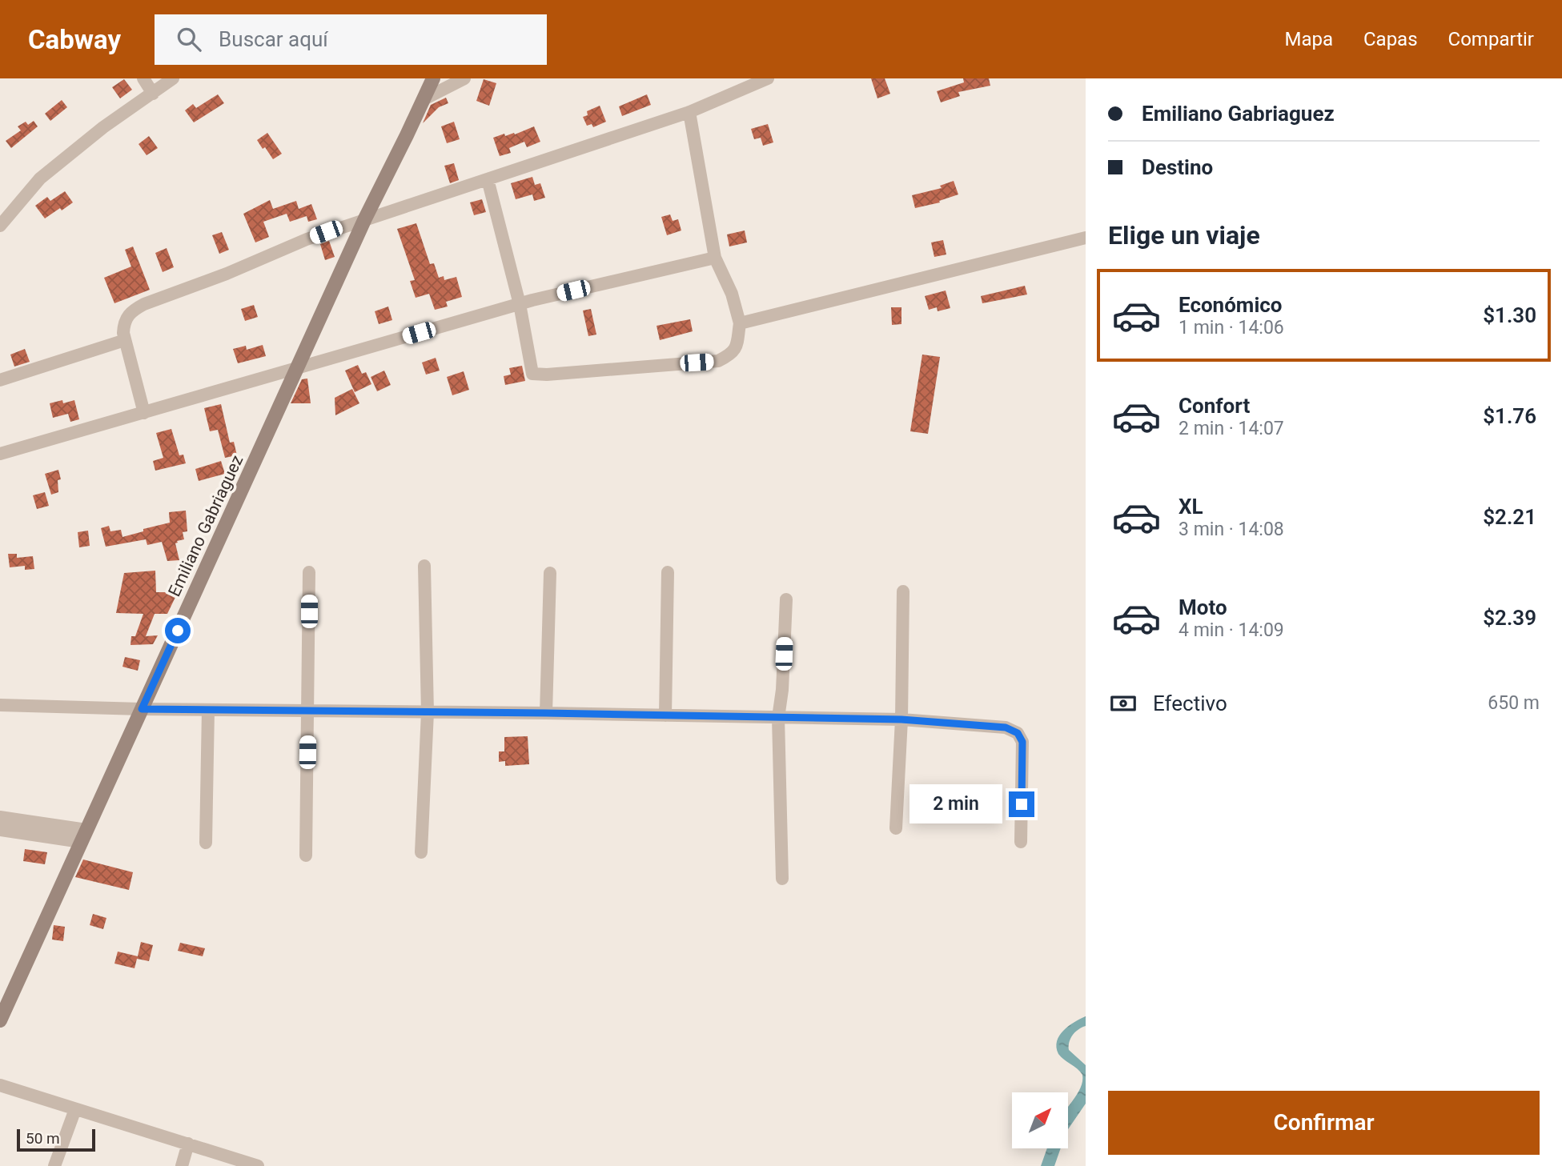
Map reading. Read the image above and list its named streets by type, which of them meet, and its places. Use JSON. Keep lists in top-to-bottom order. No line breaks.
{"streets":{"main road":["Emiliano Gabriaguez"]},"scale_bar":"50 m","north":"top right","page":{"header":"Cabway","search":"Buscar aquí","nav":["Mapa","Capas","Compartir"],"banner":["Emiliano Gabriaguez","Destino"],"heading":"Elige un viaje","list":[{"name":"Económico","note":"1 min · 14:06","value":"$1.30"},{"name":"Confort","note":"2 min · 14:07","value":"$1.76"},{"name":"XL","note":"3 min · 14:08","value":"$2.21"},{"name":"Moto","note":"4 min · 14:09","value":"$2.39"}],"pay":["Efectivo","650 m"],"bubble":"2 min","buttons":"Confirmar","scale":"50 m"}}
